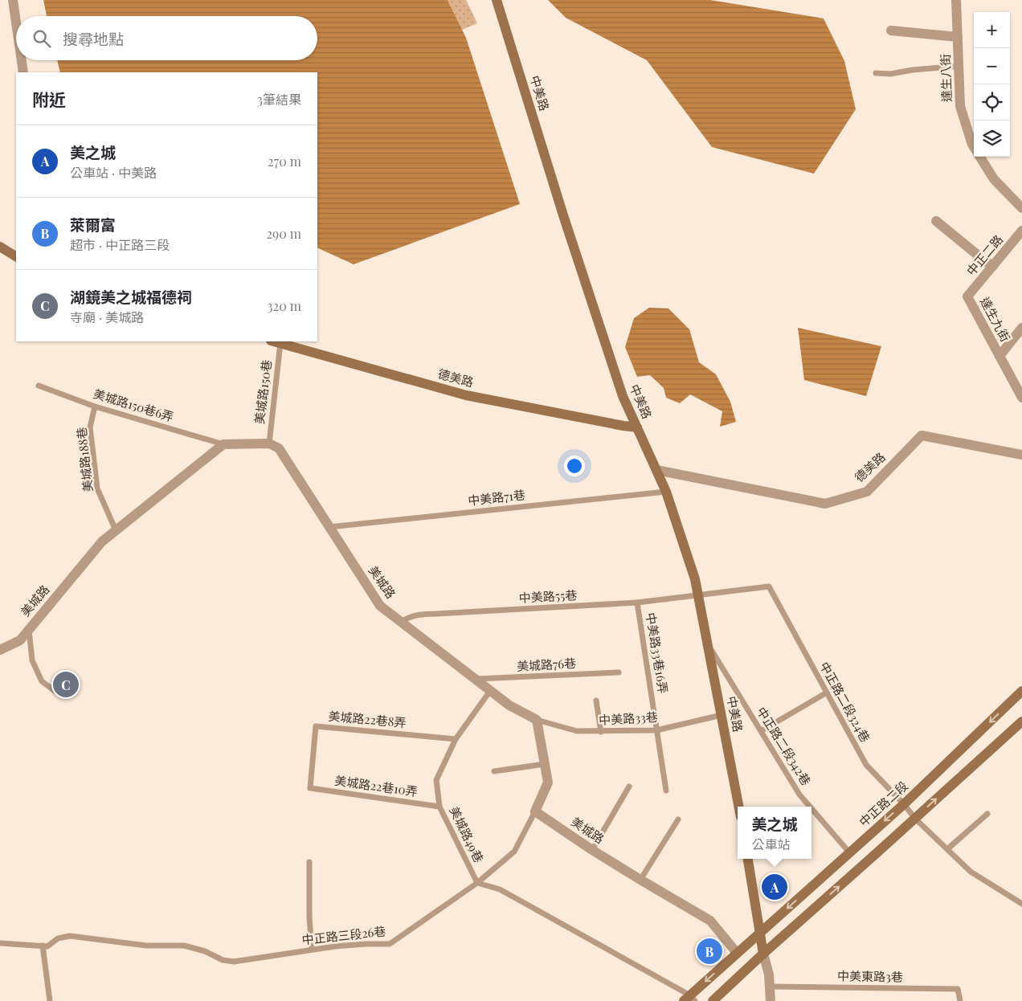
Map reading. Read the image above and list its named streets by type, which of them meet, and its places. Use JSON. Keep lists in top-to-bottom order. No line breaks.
{"streets":{"street":["達生八街","中美路","中正二路","達生九街","德美路","美城路","中正路二段"],"lane":["美城路150巷","美城路150巷6弄","美城路188巷","中美路71巷","中美路55巷","中美路33巷16弄","美城路76巷","中正路二段324巷","中美路33巷","美城路22巷8弄","中正路二段342巷","美城路22巷10弄","美城路49巷","中正路三段26巷","中美東路3巷"]},"crossings":[["中美路","德美路"],["中美路","中美路71巷"],["中美路","中美路55巷"],["中美路","中美路33巷"],["中美路","中正路二段342巷"],["中正二路","達生九街"],["德美路","美城路150巷"],["美城路150巷","美城路"],["美城路150巷6弄","美城路188巷"],["美城路150巷6弄","美城路"],["美城路188巷","美城路"],["中美路71巷","美城路"],["美城路","中美路55巷"],["美城路","美城路76巷"],["美城路","中美路33巷"],["美城路","中正路二段"],["美城路","美城路49巷"],["美城路","中正路三段26巷"],["中美路55巷","中美路33巷16弄"],["中美路55巷","中正路二段324巷"],["中美路33巷16弄","中美路33巷"],["中正路二段324巷","中正路二段"],["美城路22巷8弄","美城路22巷10弄"],["美城路22巷8弄","美城路49巷"],["中正路二段342巷","中正路二段"],["美城路22巷10弄","美城路49巷"],["美城路49巷","中正路三段26巷"]],"page":{"map_buttons":["+","−"],"search":"搜尋地點","heading":["附近","3筆結果"],"list":[{"mark":"A","name":"美之城","note":"公車站 · 中美路","value":"270 m"},{"mark":"B","name":"萊爾富","note":"超市 · 中正路三段","value":"290 m"},{"mark":"C","name":"湖鏡美之城福德祠","note":"寺廟 · 美城路","value":"320 m"}],"pins":["C","A","B"],"popup":["美之城","公車站"]}}
